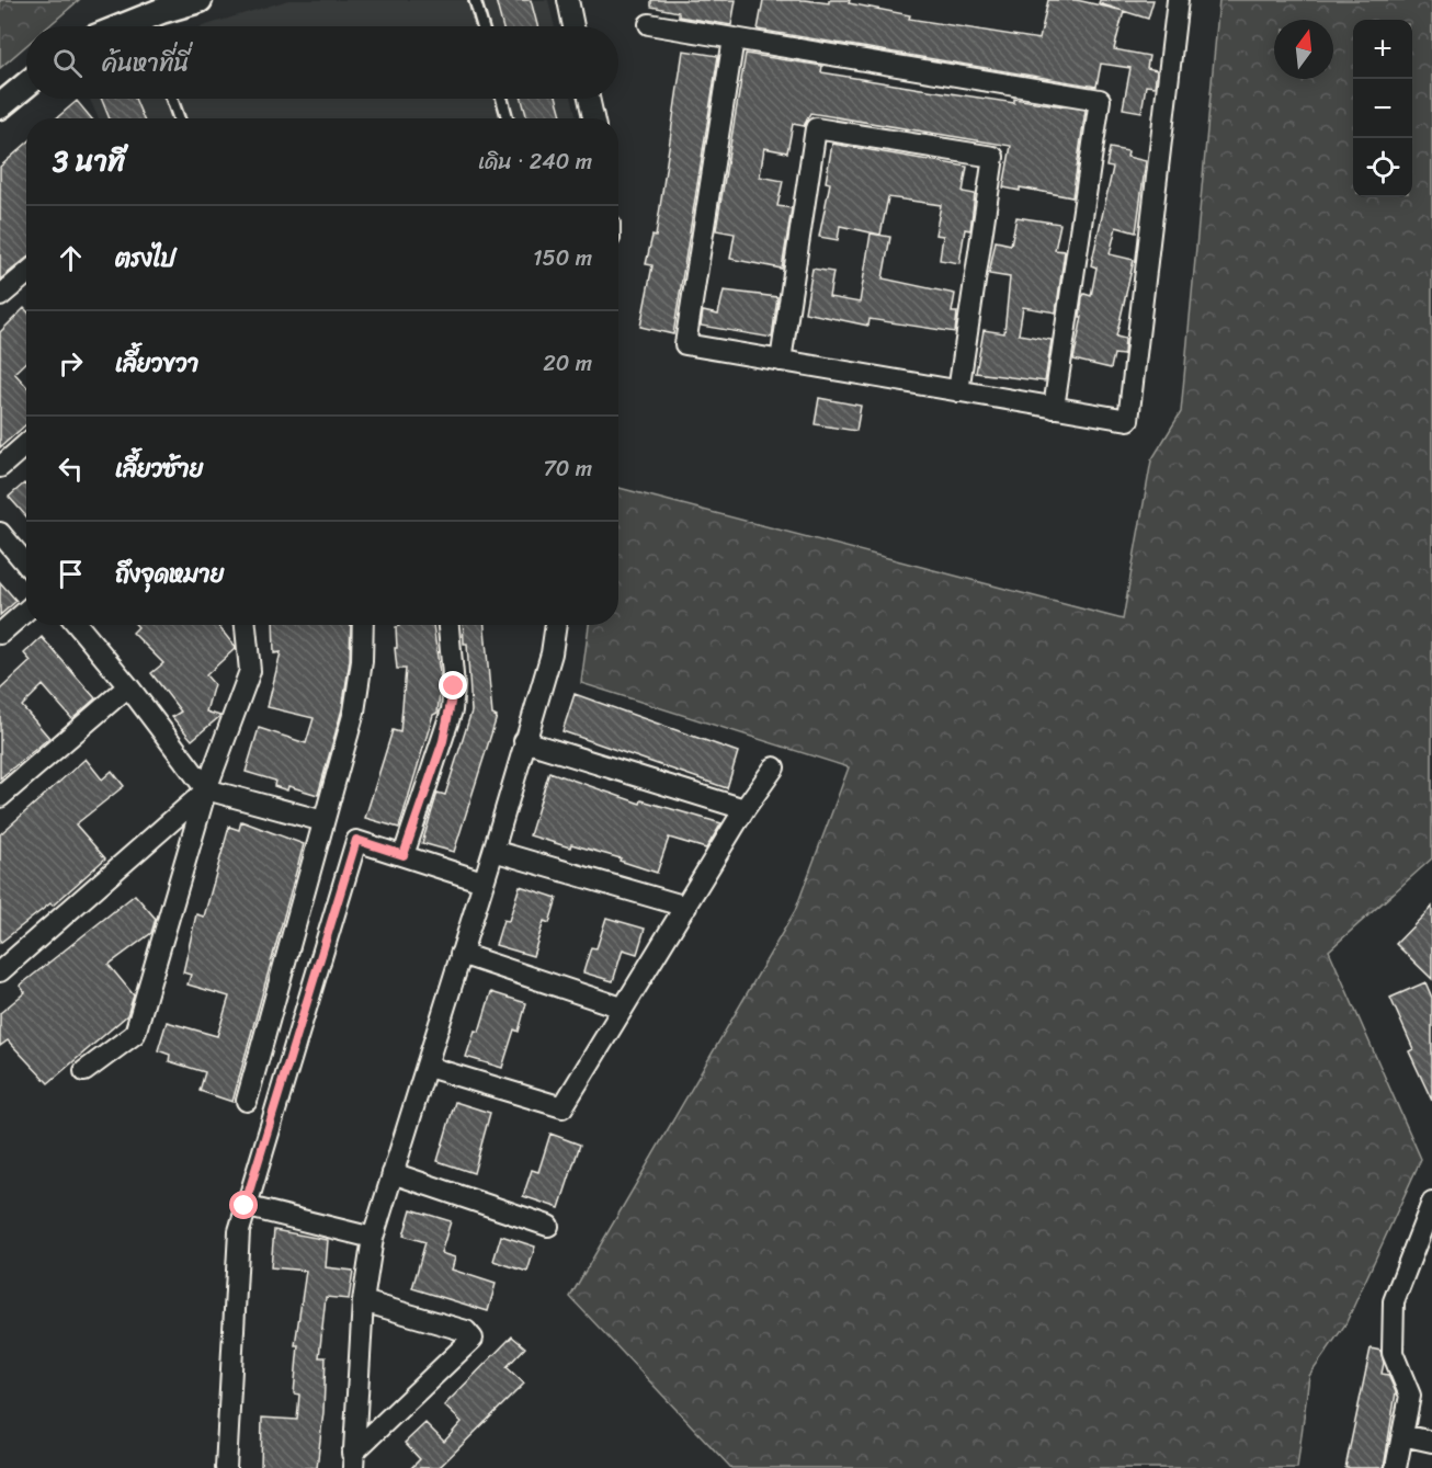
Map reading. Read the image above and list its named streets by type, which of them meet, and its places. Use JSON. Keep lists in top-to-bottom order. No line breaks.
{"north":"top","page":{"map_buttons":["+","−"],"search":"ค้นหาที่นี่","heading":["3 นาที","เดิน · 240 m"],"list":[["ตรงไป","150 m"],["เลี้ยวขวา","20 m"],["เลี้ยวซ้าย","70 m"],"ถึงจุดหมาย"]}}
